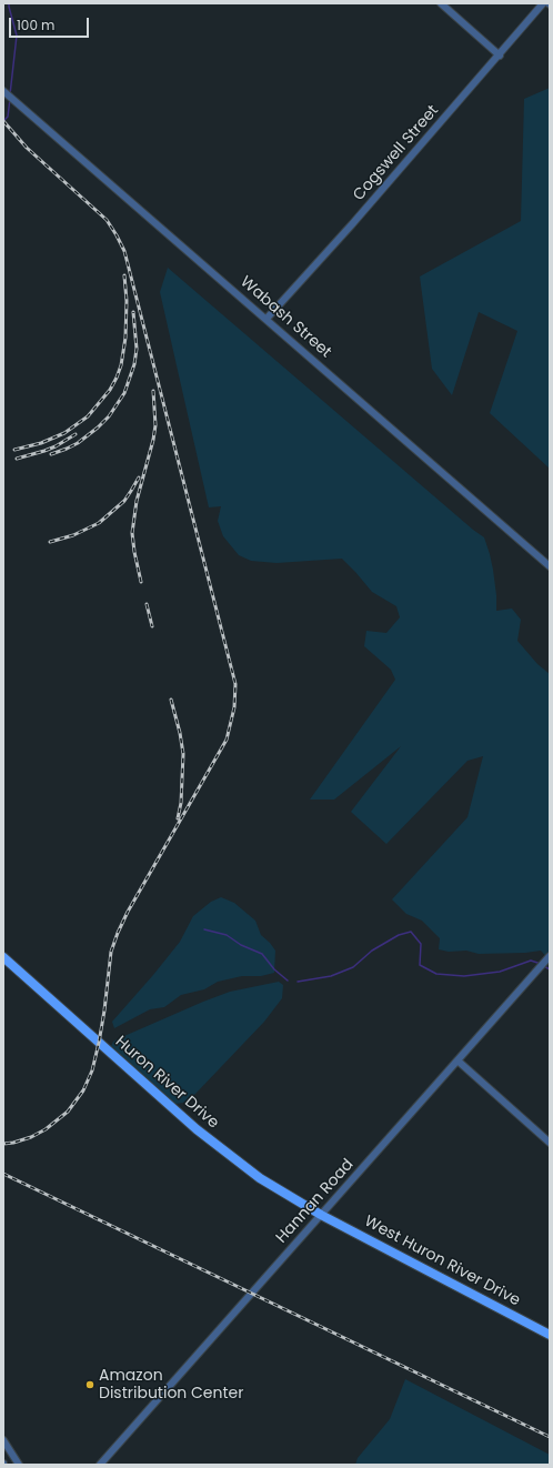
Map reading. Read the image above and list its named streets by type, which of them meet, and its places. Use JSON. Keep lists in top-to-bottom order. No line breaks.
{"streets":{"main road":["Huron River Drive","West Huron River Drive"],"street":["Cogswell Street","Wabash Street","Hannan Road"]},"crossings":[["Cogswell Street","Wabash Street"],["Huron River Drive","Hannan Road"],["Huron River Drive","West Huron River Drive"],["Hannan Road","West Huron River Drive"]],"places":["Amazon Distribution Center"],"scale_bar":"100 m"}
